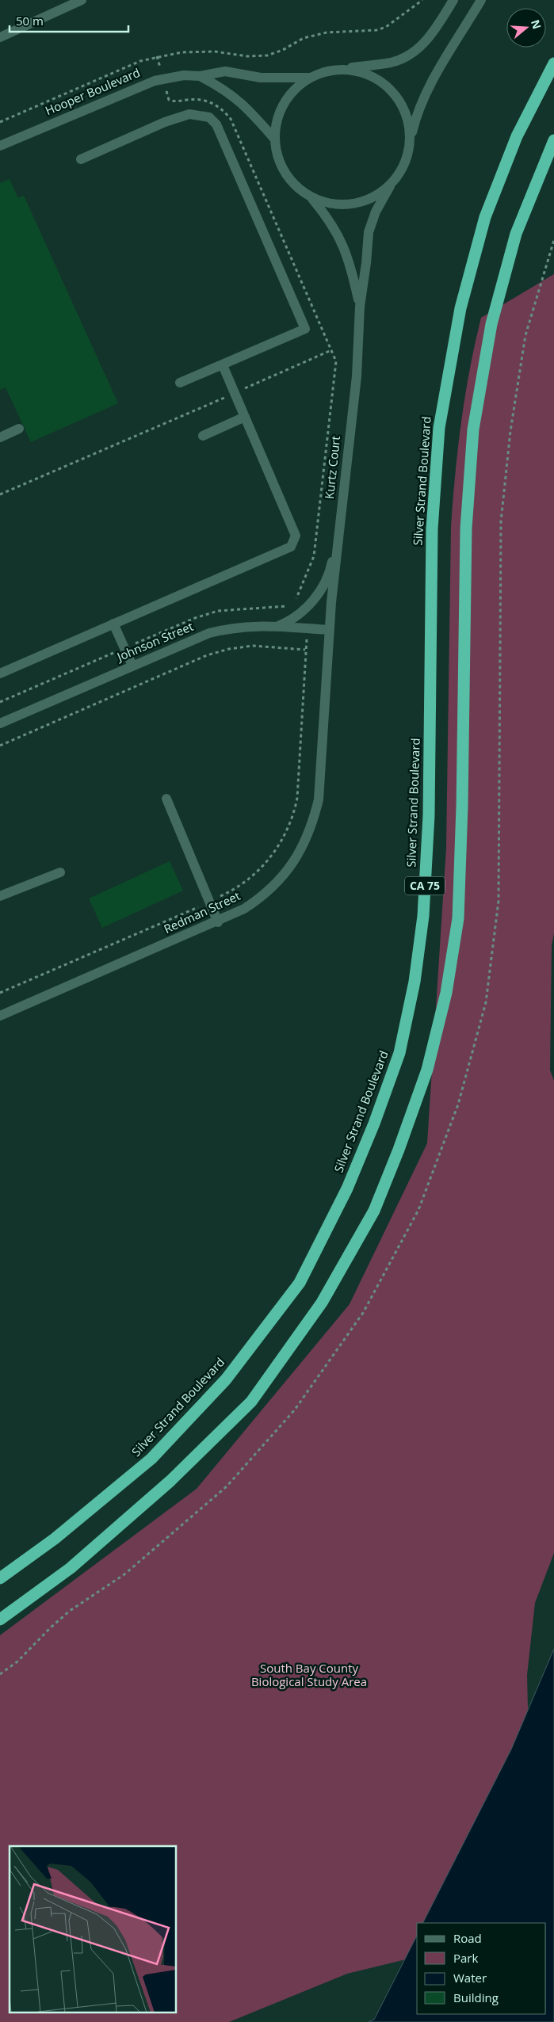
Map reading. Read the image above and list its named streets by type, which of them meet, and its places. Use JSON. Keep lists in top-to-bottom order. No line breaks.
{"streets":{"highway":["Silver Strand Boulevard","CA 75"],"street":["Hooper Boulevard","Kurtz Court","Johnson Street","Redman Street"]},"crossings":[["Hooper Boulevard","Kurtz Court"],["Kurtz Court","Johnson Street"],["Kurtz Court","Redman Street"],["Johnson Street","Redman Street"]],"parks":["South Bay County Biological Study Area"],"legend":["Road","Park","Water","Building"],"scale_bar":"50 m","north":"right"}
